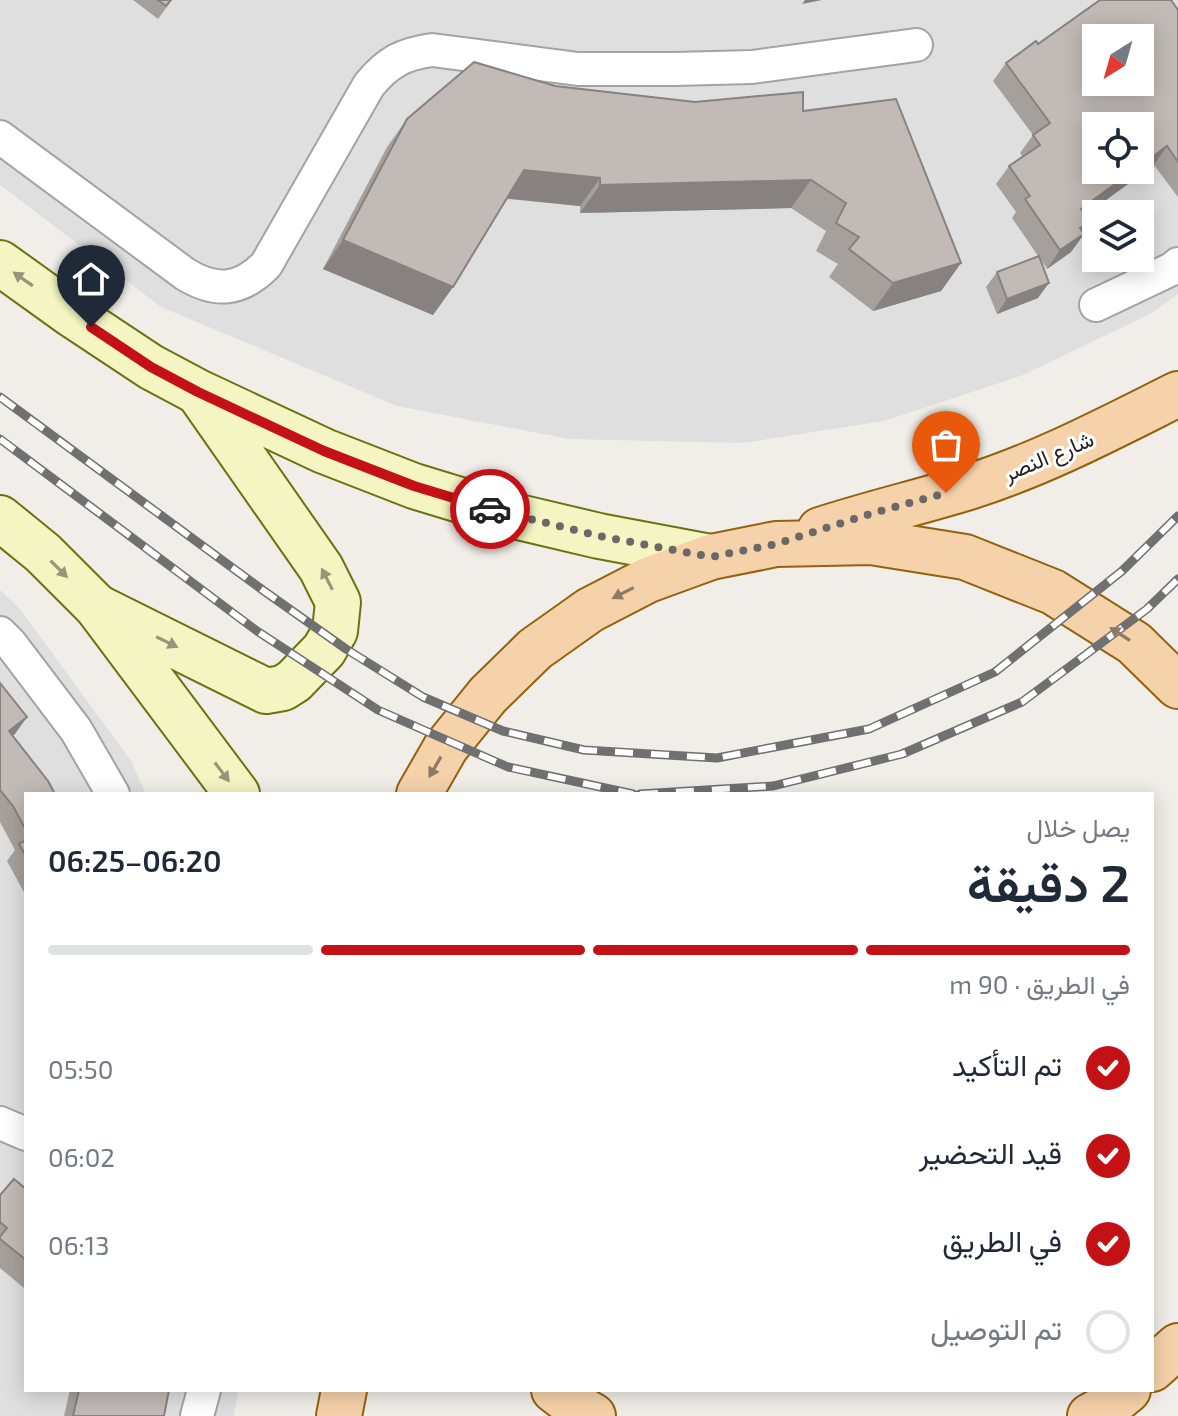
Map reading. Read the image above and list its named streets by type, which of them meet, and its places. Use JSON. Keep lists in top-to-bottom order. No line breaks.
{"streets":{"main road":["شارع النصر"]},"north":"bottom left","page":{"heading":["2 دقيقة","يصل خلال","06:20–06:25"],"bar":"في الطريق · 90 m","list":[["تم التأكيد","05:50"],["قيد التحضير","06:02"],["في الطريق","06:13"],"تم التوصيل"]}}
